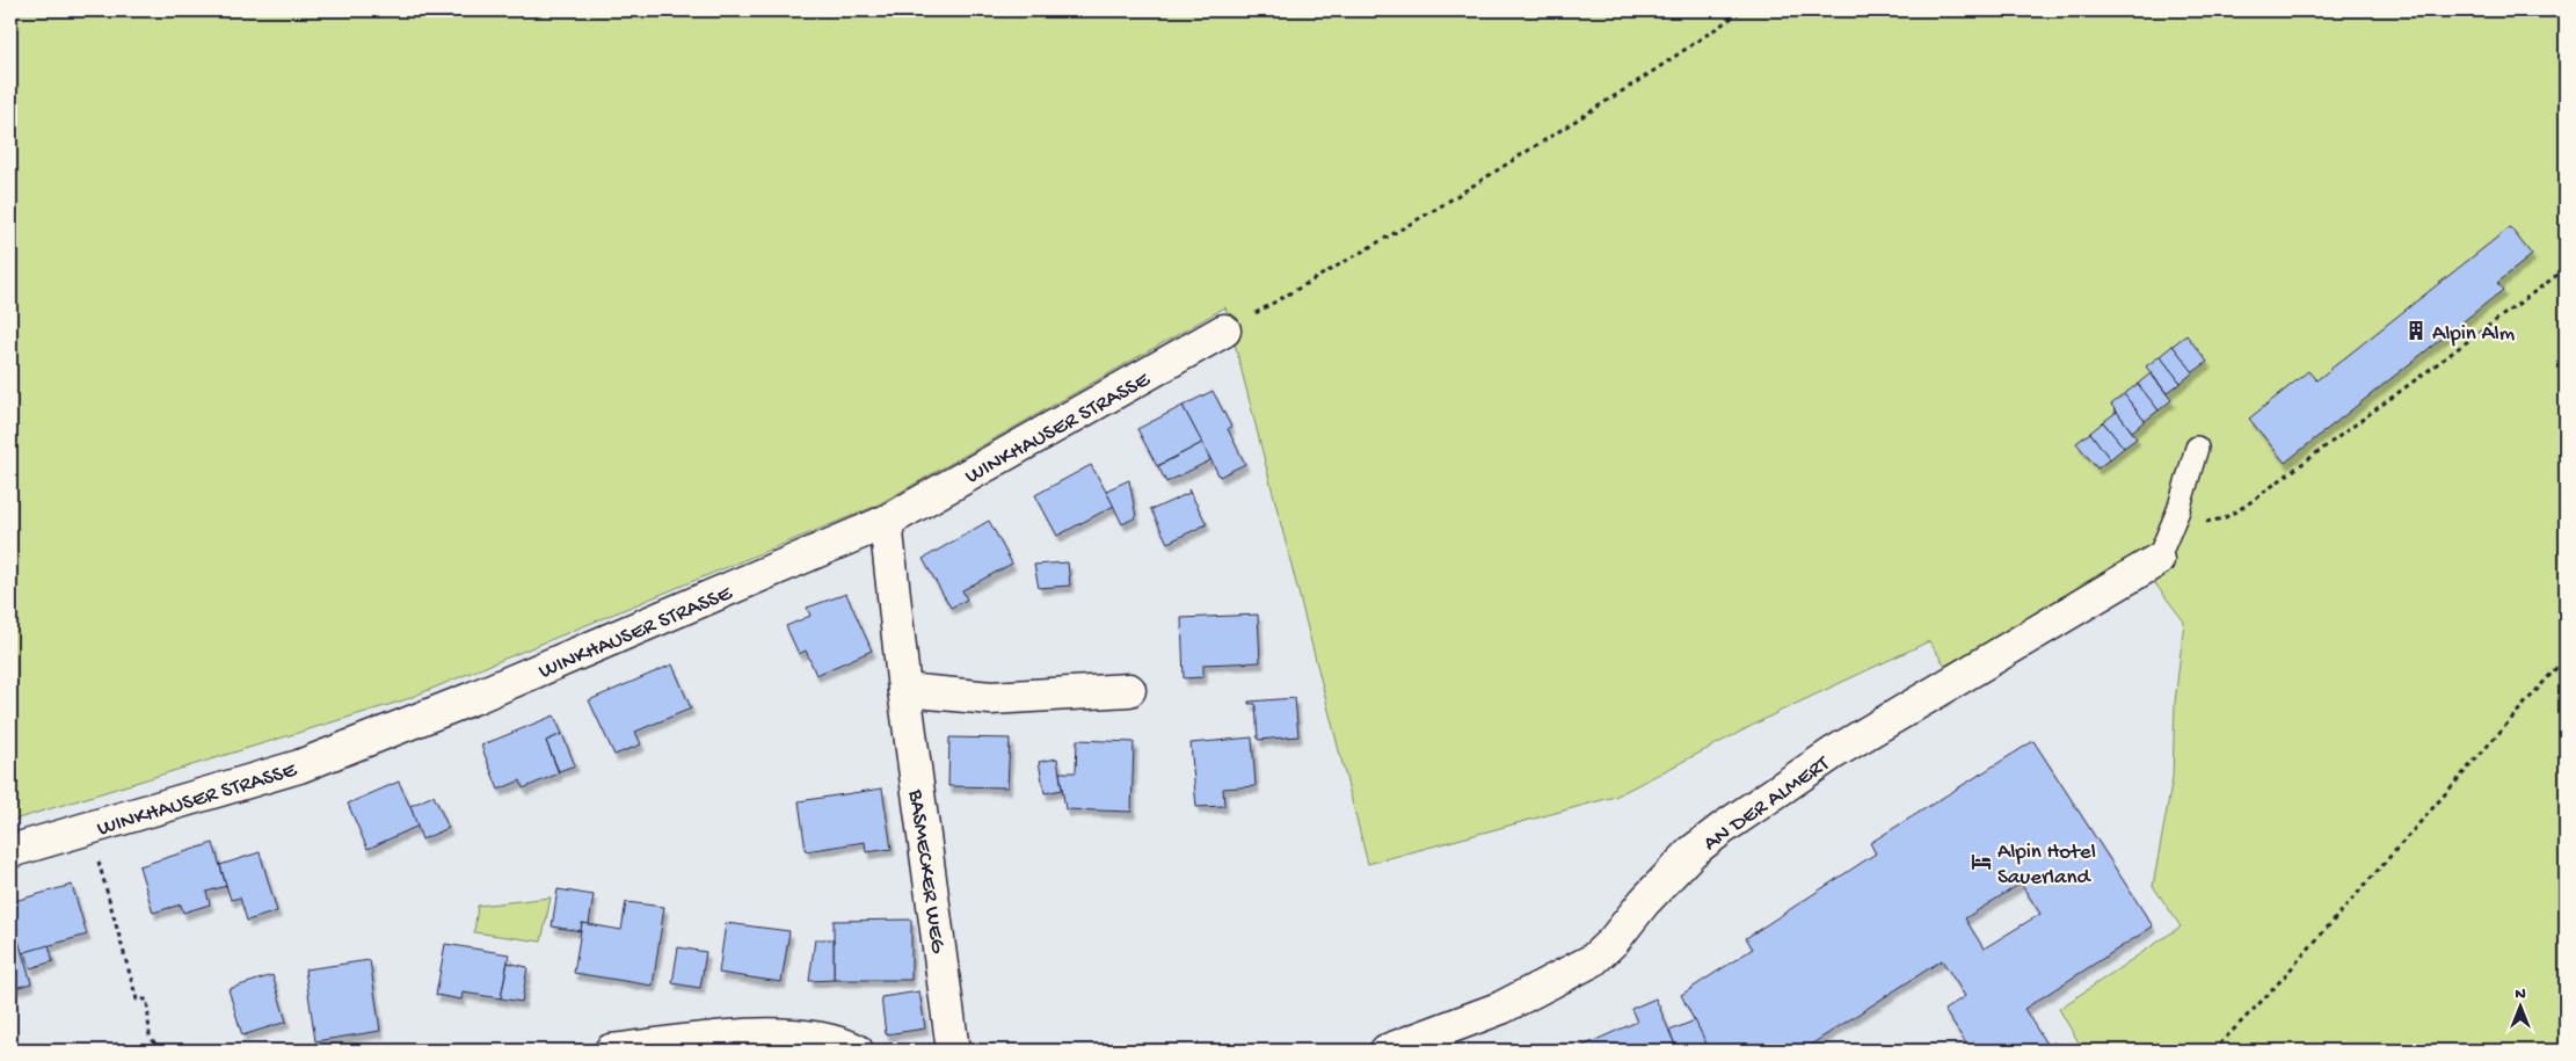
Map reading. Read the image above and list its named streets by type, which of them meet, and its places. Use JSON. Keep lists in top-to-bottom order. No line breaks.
{"streets":{"street":["WINKHAUSER STRASSE","AN DER ALMERT","BASMECKER WEG"]},"crossings":[["WINKHAUSER STRASSE","BASMECKER WEG"]],"places":{"building":["Alpin Alm"],"hotel":["Alpin Hotel Sauerland"]},"north":"top"}
